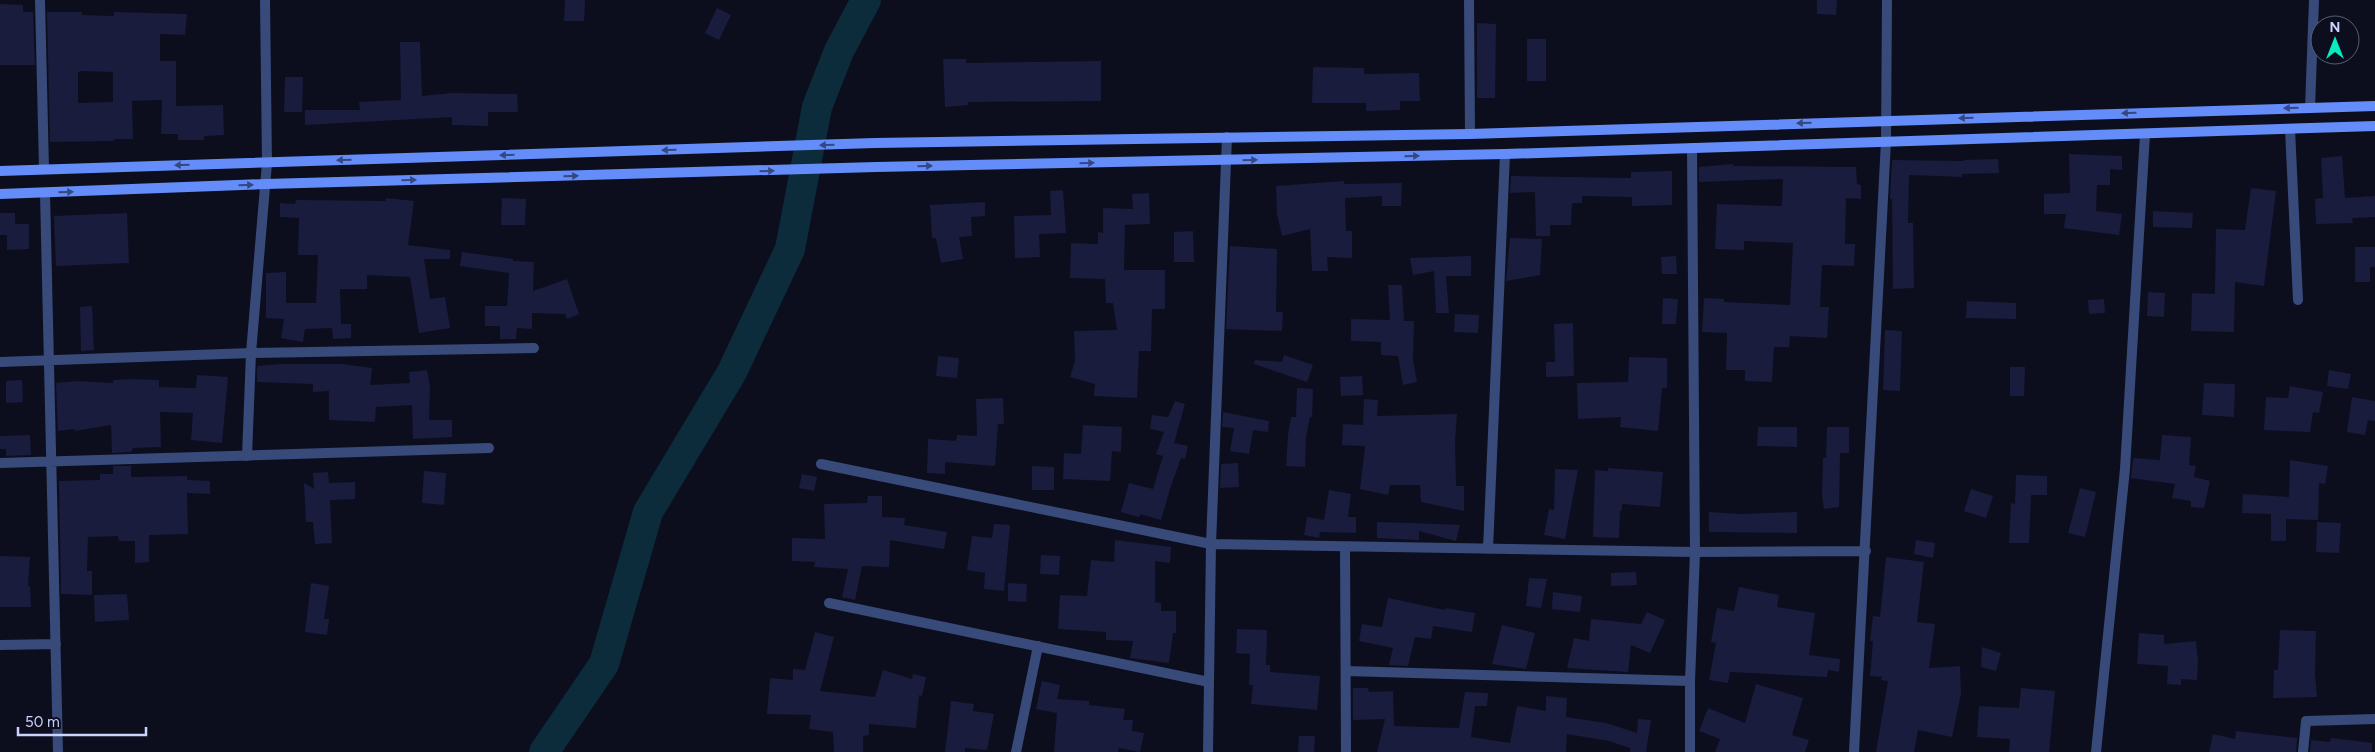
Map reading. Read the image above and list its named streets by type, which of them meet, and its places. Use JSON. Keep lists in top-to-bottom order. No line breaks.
{"scale_bar":"50 m","north":"top"}
